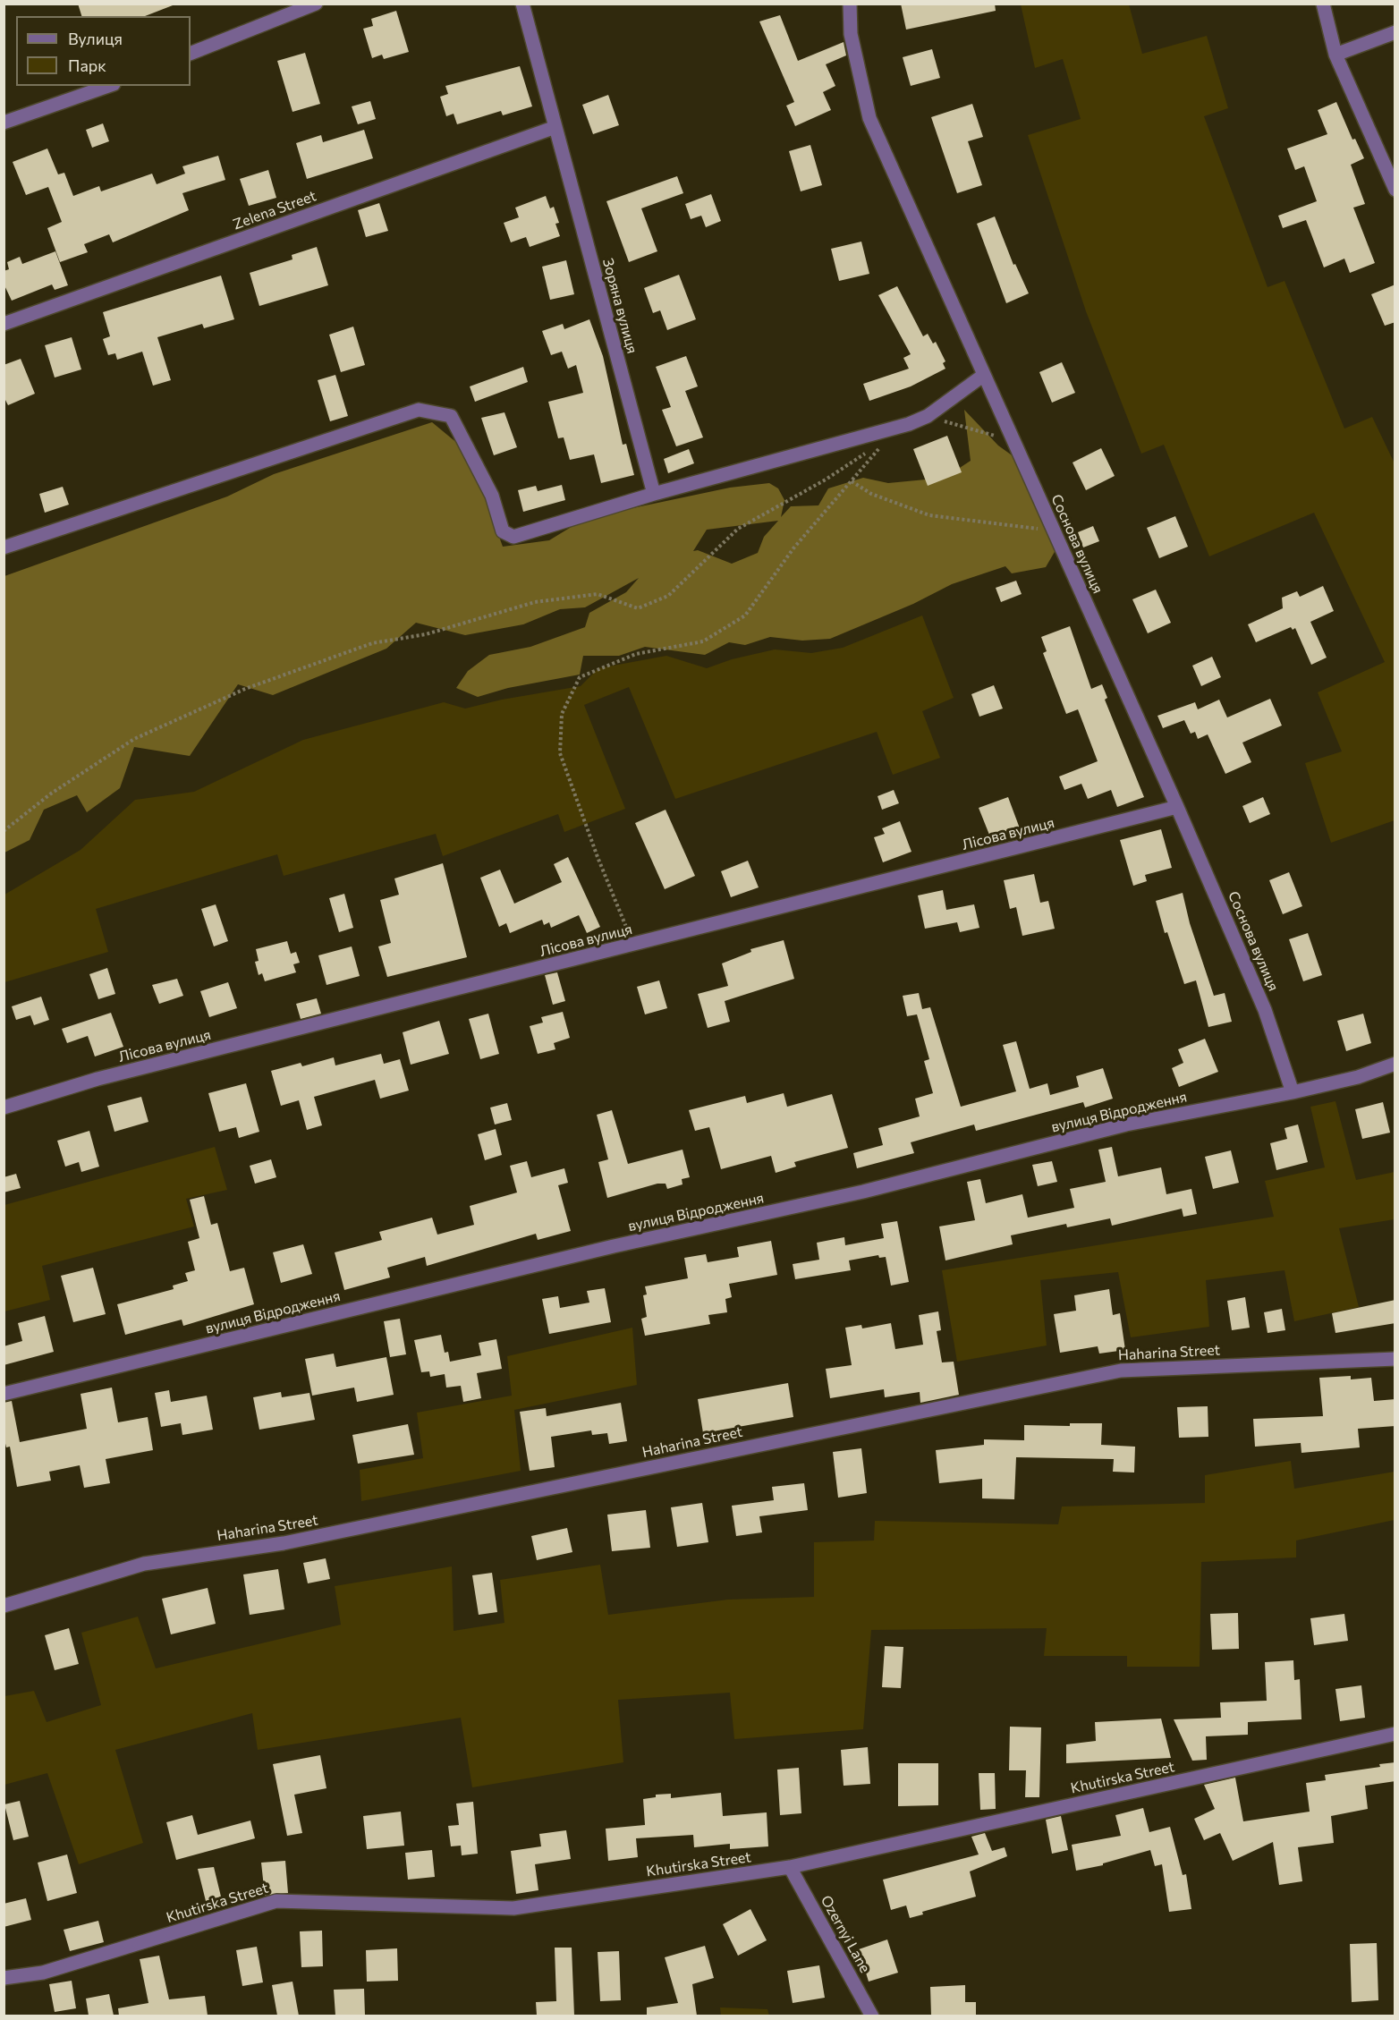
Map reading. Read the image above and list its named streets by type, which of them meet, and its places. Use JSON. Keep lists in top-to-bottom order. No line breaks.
{"streets":{"street":["Zelena Street","Зоряна вулиця","Соснова вулиця","Лісова вулиця","вулиця Відродження","Haharina Street","Khutirska Street","Ozernyi Lane"]},"crossings":[["Zelena Street","Зоряна вулиця"],["Соснова вулиця","Лісова вулиця"],["Соснова вулиця","вулиця Відродження"],["Khutirska Street","Ozernyi Lane"]],"legend":["Вулиця","Парк"]}
